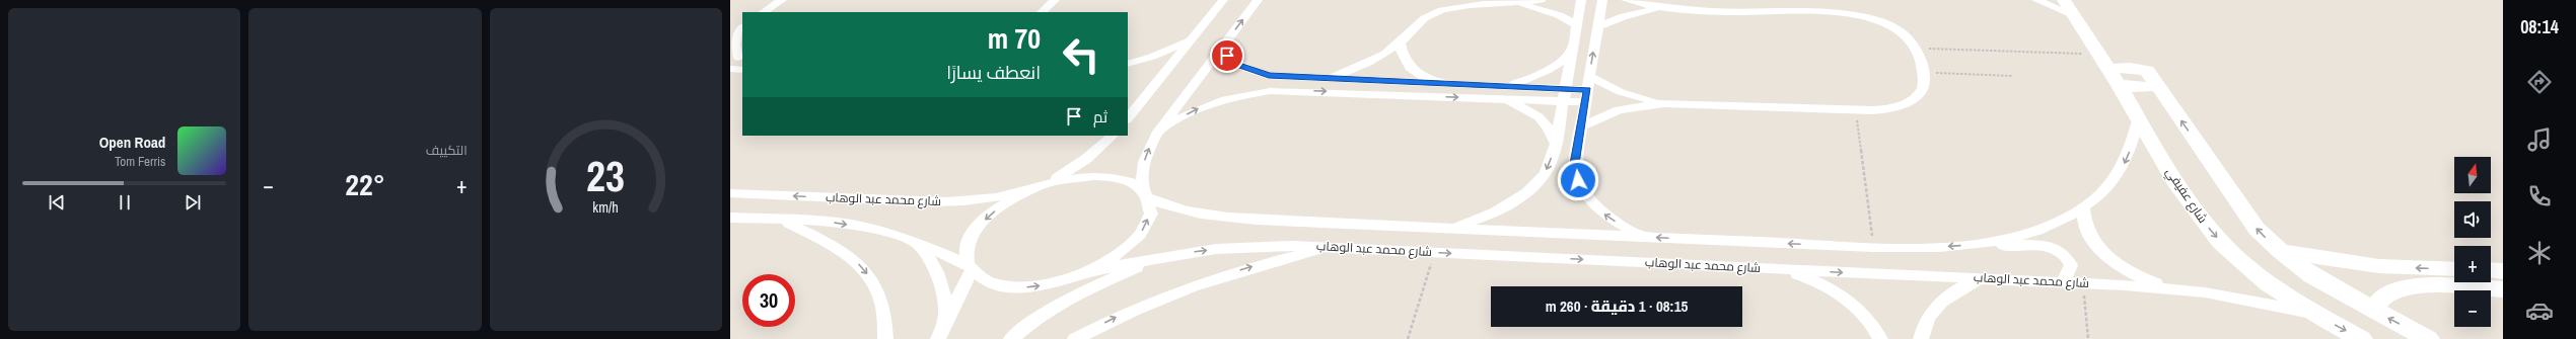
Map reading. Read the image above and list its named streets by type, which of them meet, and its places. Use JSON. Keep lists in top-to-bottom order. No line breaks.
{"streets":{"street":["شارع عفيفي","شارع محمد عبد الوهاب"]},"crossings":[["شارع عفيفي","شارع محمد عبد الوهاب"]],"north":"top","page":{"tabs":"08:14","tile":"التكييف","turn":["70 m","انعطف يسارًا"],"then":"ثم","song":["Open Road","Tom Ferris"],"map_buttons":["+","−"],"heat":["−","22°","+"],"limit":"30","trip":"08:15 · 1 دقيقة · 260 m","gauge":["23","km/h"]}}
